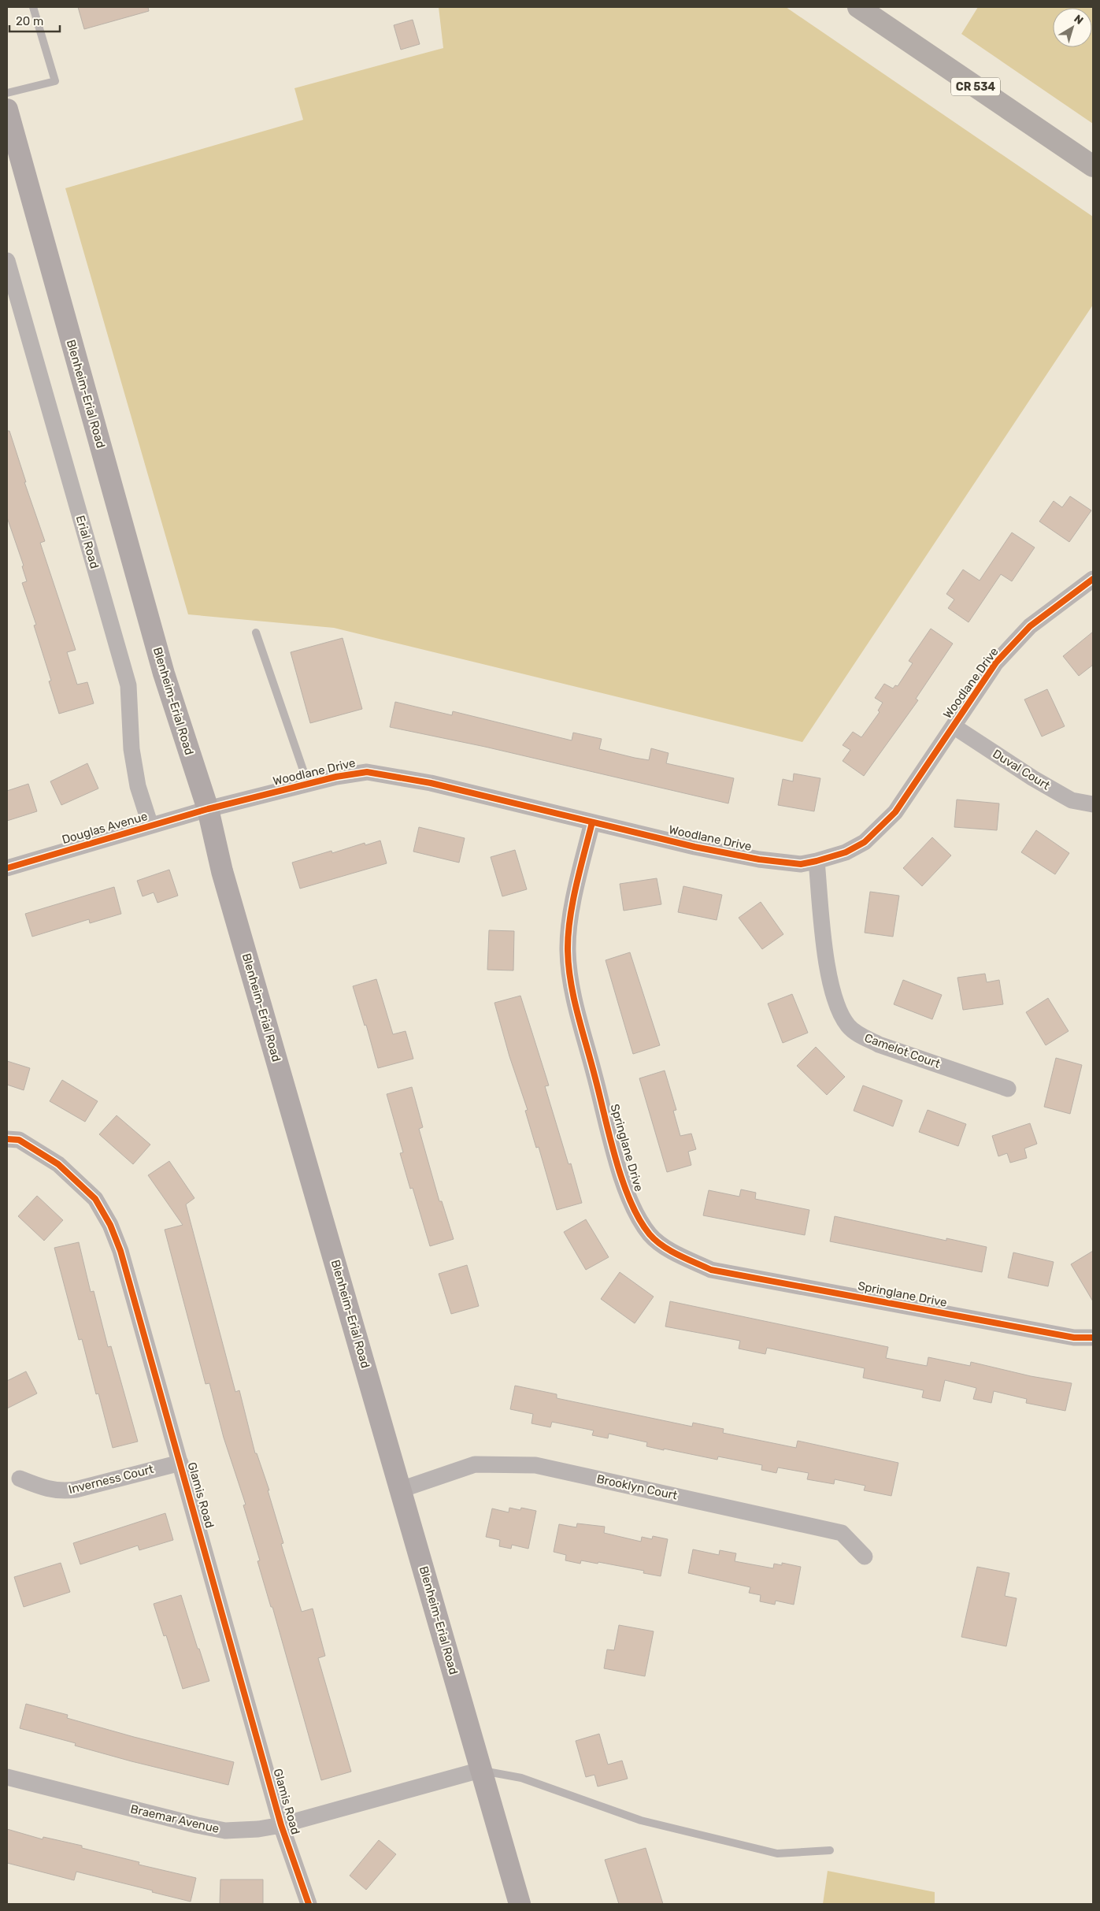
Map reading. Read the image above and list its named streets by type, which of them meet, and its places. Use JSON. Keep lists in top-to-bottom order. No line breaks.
{"streets":{"main road":["CR 534","Blenheim-Erial Road"],"street":["Erial Road","Woodlane Drive","Duval Court","Douglas Avenue","Camelot Court","Springlane Drive","Inverness Court","Brooklyn Court","Glamis Road","Braemar Avenue"]},"crossings":[["Blenheim-Erial Road","Woodlane Drive"],["Blenheim-Erial Road","Douglas Avenue"],["Blenheim-Erial Road","Brooklyn Court"],["Blenheim-Erial Road","Braemar Avenue"],["Erial Road","Douglas Avenue"],["Woodlane Drive","Duval Court"],["Woodlane Drive","Douglas Avenue"],["Woodlane Drive","Camelot Court"],["Woodlane Drive","Springlane Drive"],["Inverness Court","Glamis Road"],["Glamis Road","Braemar Avenue"]],"scale_bar":"20 m","north":"top right"}
